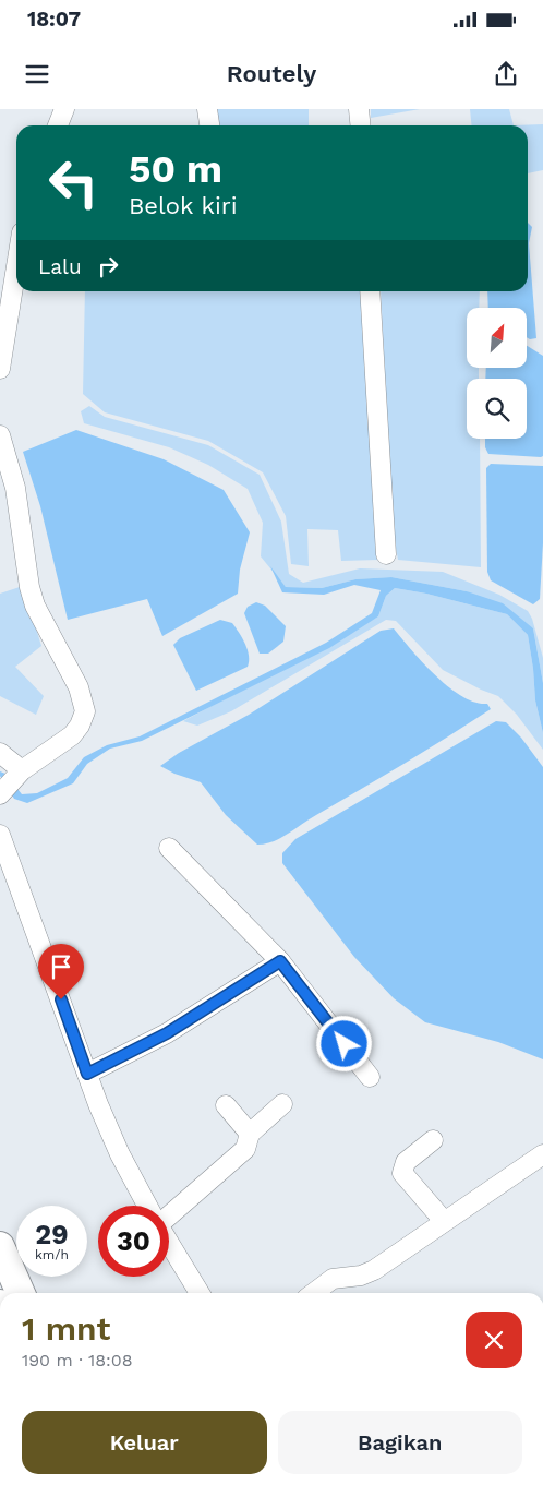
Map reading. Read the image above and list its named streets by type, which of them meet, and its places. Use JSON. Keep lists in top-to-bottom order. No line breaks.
{"north":"top right","page":{"status":"18:07","header":"Routely","turn":["50 m","Belok kiri"],"then":"Lalu","speed":"29 km/h","limit":"30","heading":["1 mnt","190 m · 18:08"],"buttons":["Keluar","Bagikan"]}}
